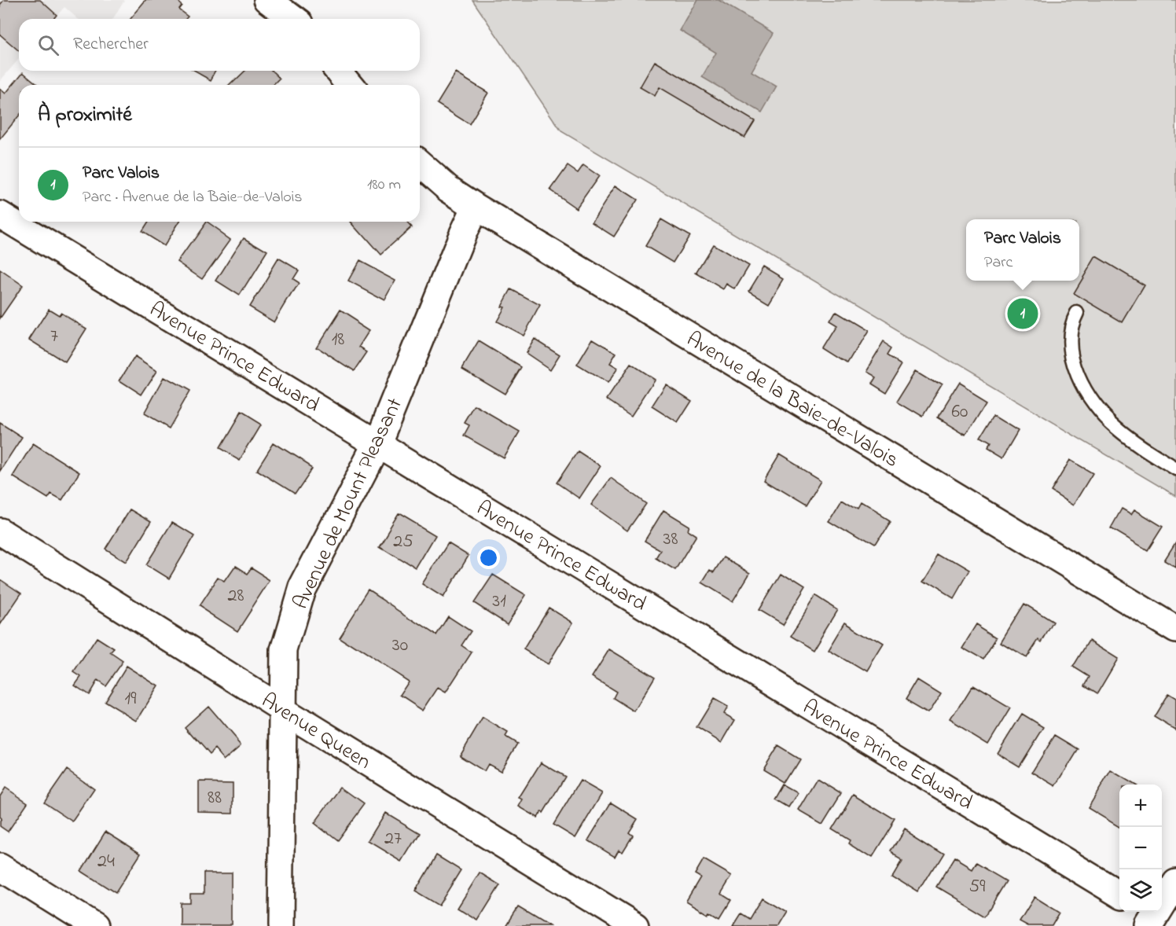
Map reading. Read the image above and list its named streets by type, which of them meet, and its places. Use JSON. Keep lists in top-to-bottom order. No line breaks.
{"streets":{"street":["Avenue Prince Edward","Avenue de la Baie-de-Valois","Avenue de Mount Pleasant","Avenue Queen"]},"crossings":[["Avenue Prince Edward","Avenue de Mount Pleasant"],["Avenue de la Baie-de-Valois","Avenue de Mount Pleasant"],["Avenue de Mount Pleasant","Avenue Queen"]],"house_numbers":["7","18","60","38","25","28","31","30","19","88","27","24","59"],"page":{"search":"Rechercher","heading":"À proximité","list":[{"mark":"1","name":"Parc Valois","note":"Parc · Avenue de la Baie-de-Valois","value":"180 m"}],"popup":["Parc Valois","Parc"],"pins":"1","map_buttons":["+","−"]}}
